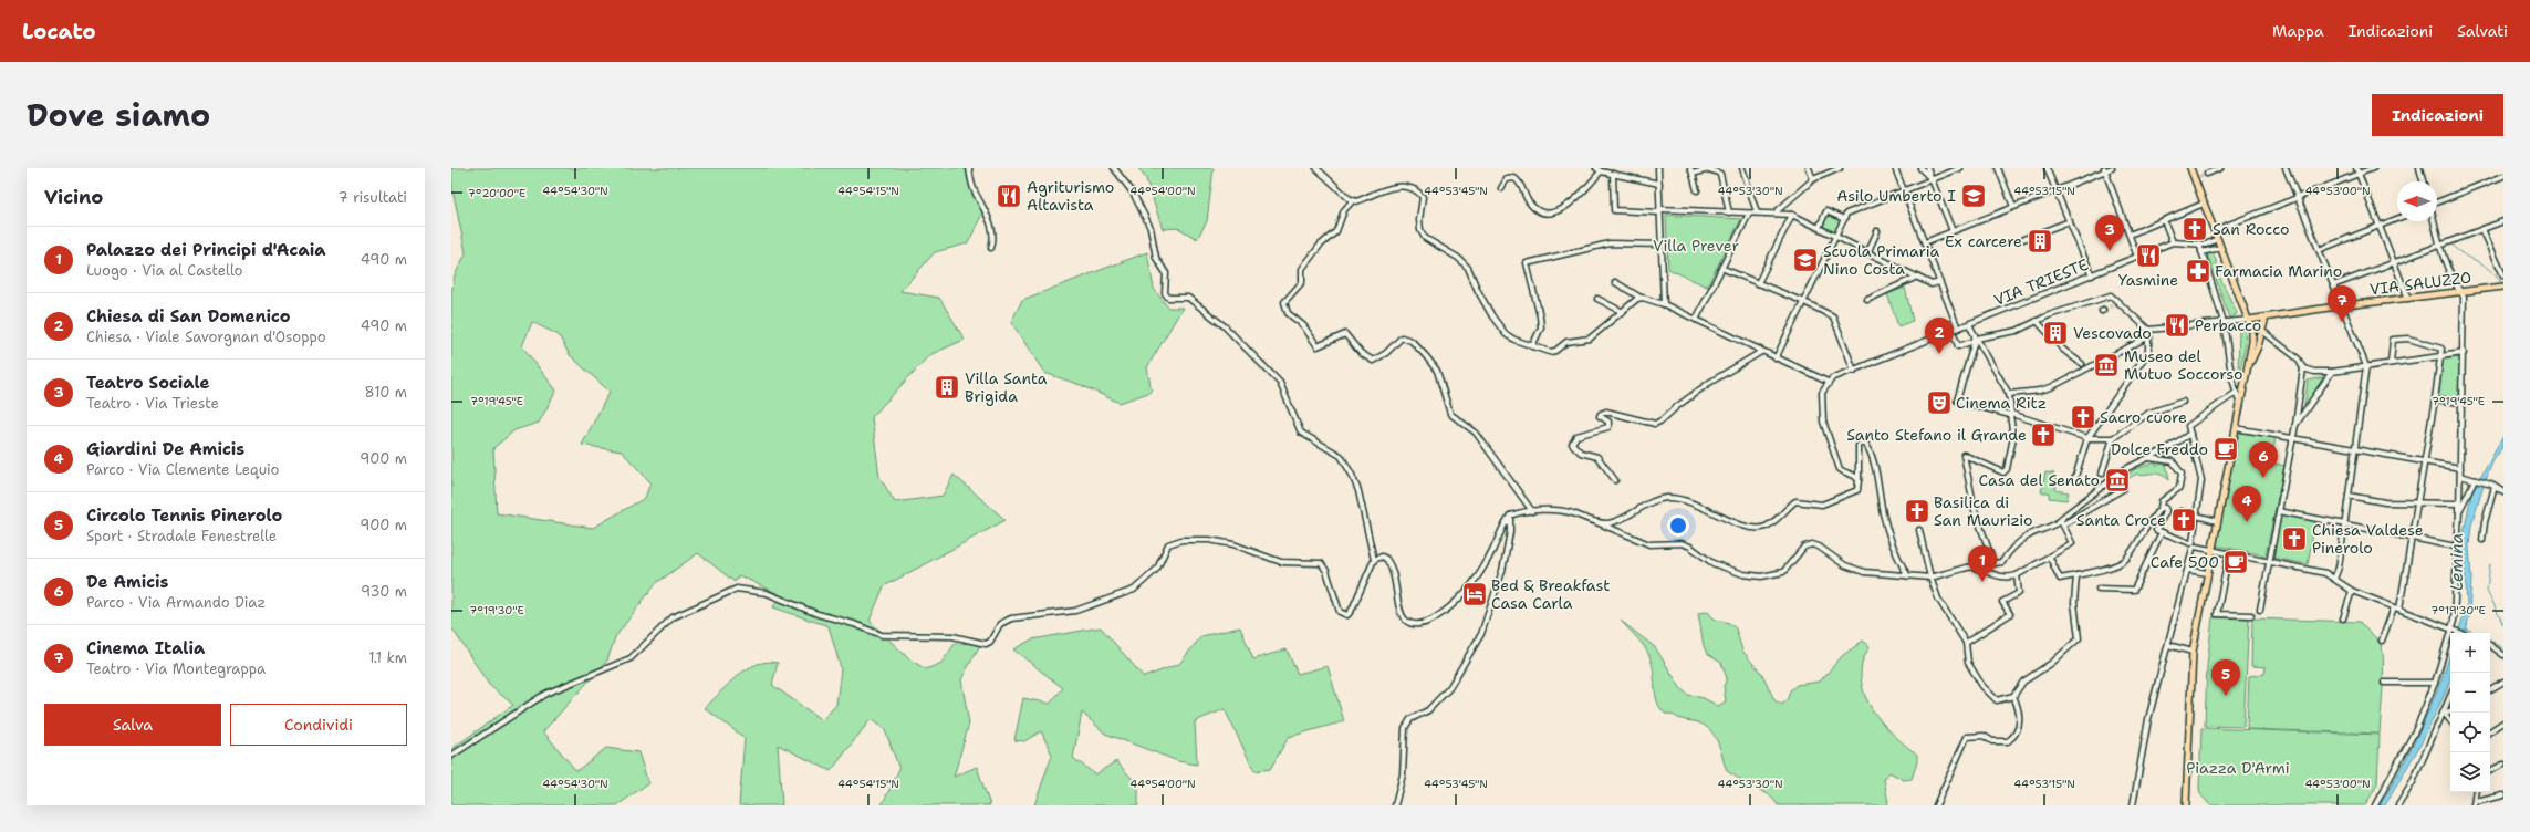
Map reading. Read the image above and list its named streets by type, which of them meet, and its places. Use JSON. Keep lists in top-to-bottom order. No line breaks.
{"streets":{"main road":["VIA SALUZZO"],"street":["VIA TRIESTE"]},"water":["Lemina"],"parks":["Villa Prever","Piazza D'Armi"],"places":{"restaurant":["Agriturismo Altavista","Yasmine","Perbacco"],"school or university":["Asilo Umberto I","Scuola Primaria Nino Costa"],"church":["San Rocco","Sacro cuore","Santo Stefano il Grande","Basilica di San Maurizio","Santa Croce","Chiesa Valdese Pinerolo"],"building":["Ex carcere","Vescovado","Villa Santa Brigida"],"pharmacy":["Farmacia Marino"],"museum":["Museo del Mutuo Soccorso","Casa del Senato"],"theatre":["Cinema Ritz"],"cafe":["Dolce Freddo","Cafe 500"],"hotel":["Bed & Breakfast Casa Carla"]},"north":"left","page":{"header":"Locato","nav":["Mappa","Indicazioni","Salvati"],"title":"Dove siamo","buttons":["Indicazioni",["Salva","Condividi"]],"heading":["Vicino","7 risultati"],"pins":["3","7","2","6","4","1","5"],"list":[{"mark":"1","name":"Palazzo dei Principi d'Acaia","note":"Luogo · Via al Castello","value":"490 m"},{"mark":"2","name":"Chiesa di San Domenico","note":"Chiesa · Viale Savorgnan d'Osoppo","value":"490 m"},{"mark":"3","name":"Teatro Sociale","note":"Teatro · Via Trieste","value":"810 m"},{"mark":"4","name":"Giardini De Amicis","note":"Parco · Via Clemente Lequio","value":"900 m"},{"mark":"5","name":"Circolo Tennis Pinerolo","note":"Sport · Stradale Fenestrelle","value":"900 m"},{"mark":"6","name":"De Amicis","note":"Parco · Via Armando Diaz","value":"930 m"},{"mark":"7","name":"Cinema Italia","note":"Teatro · Via Montegrappa","value":"1.1 km"}],"map_buttons":["+","−"]},"coordinates":["44°54'30\"N","44°54'15\"N","44°54'00\"N","44°53'45\"N","44°53'30\"N","44°53'15\"N","44°53'00\"N","7°20'00\"E","7°19'45\"E","7°19'30\"E"]}
